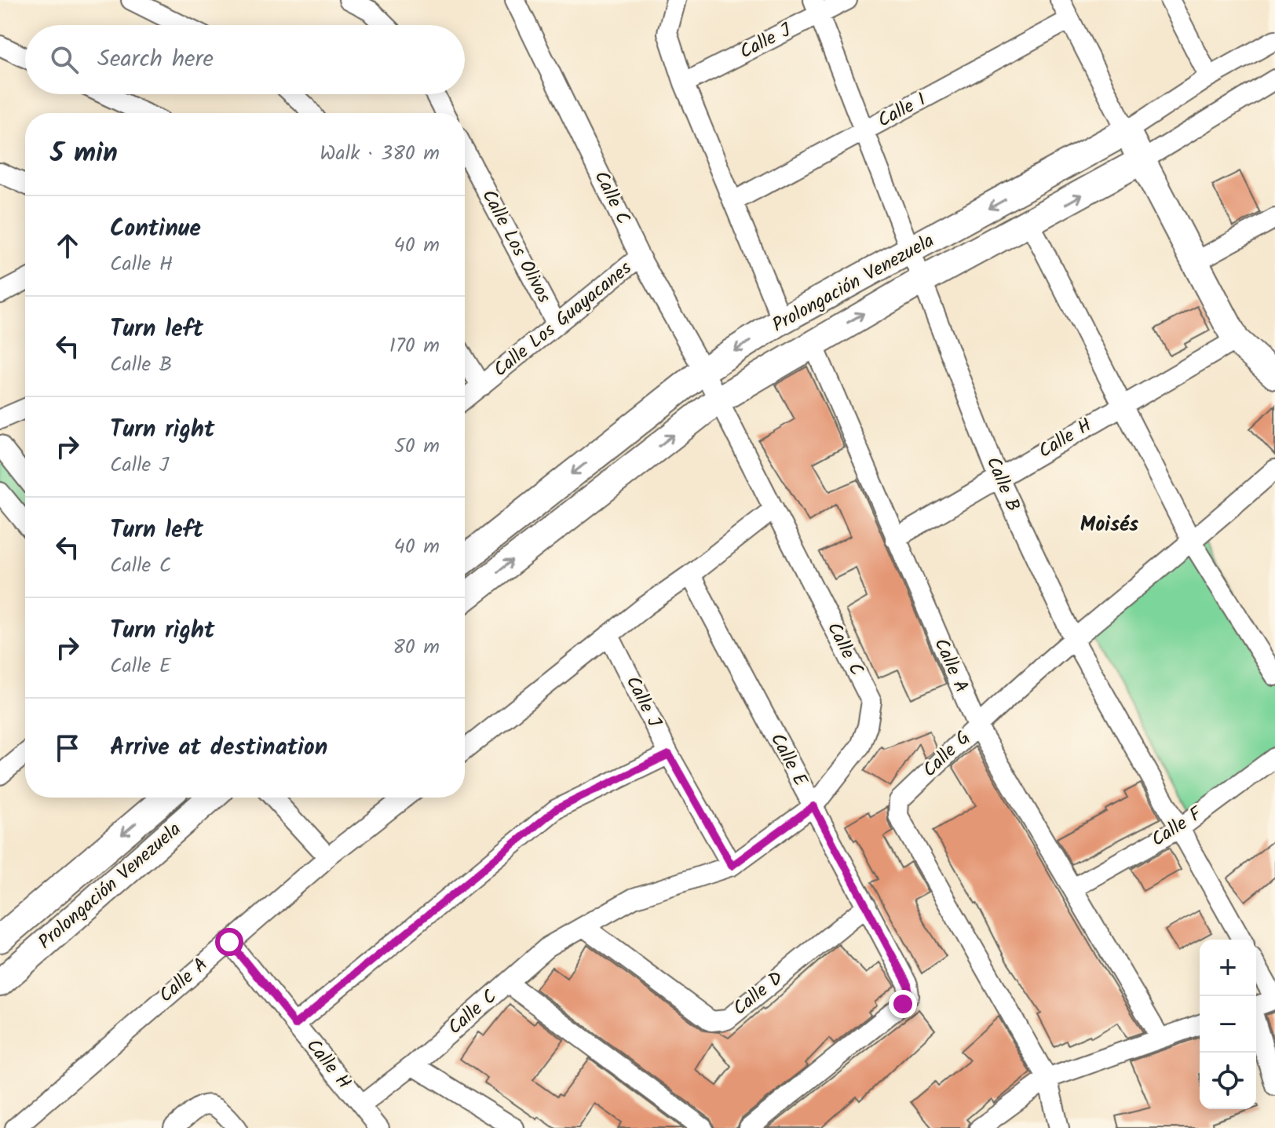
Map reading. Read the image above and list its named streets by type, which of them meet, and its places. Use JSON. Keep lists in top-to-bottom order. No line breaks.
{"streets":{"street":["Calle J","Calle I","Calle C","Calle Los Olivos","Prolongación Venezuela","Calle Los Guayacanes","Calle H","Calle B","Calle A","Calle G","Calle E","Calle F","Calle D"]},"crossings":[["Calle J","Calle C"],["Calle J","Calle B"],["Calle I","Calle B"],["Calle C","Prolongación Venezuela"],["Calle C","Calle Los Guayacanes"],["Calle C","Calle H"],["Calle C","Calle E"],["Calle C","Calle D"],["Calle Los Olivos","Calle Los Guayacanes"],["Prolongación Venezuela","Calle B"],["Prolongación Venezuela","Calle A"],["Calle H","Calle B"],["Calle H","Calle A"],["Calle B","Calle G"],["Calle B","Calle F"],["Calle A","Calle G"],["Calle A","Calle F"],["Calle E","Calle D"]],"districts":["Moisés"],"page":{"search":"Search here","heading":["5 min","Walk · 380 m"],"list":[["Continue","Calle H","40 m"],["Turn left","Calle B","170 m"],["Turn right","Calle J","50 m"],["Turn left","Calle C","40 m"],["Turn right","Calle E","80 m"],"Arrive at destination"],"map_buttons":["+","−"]}}
